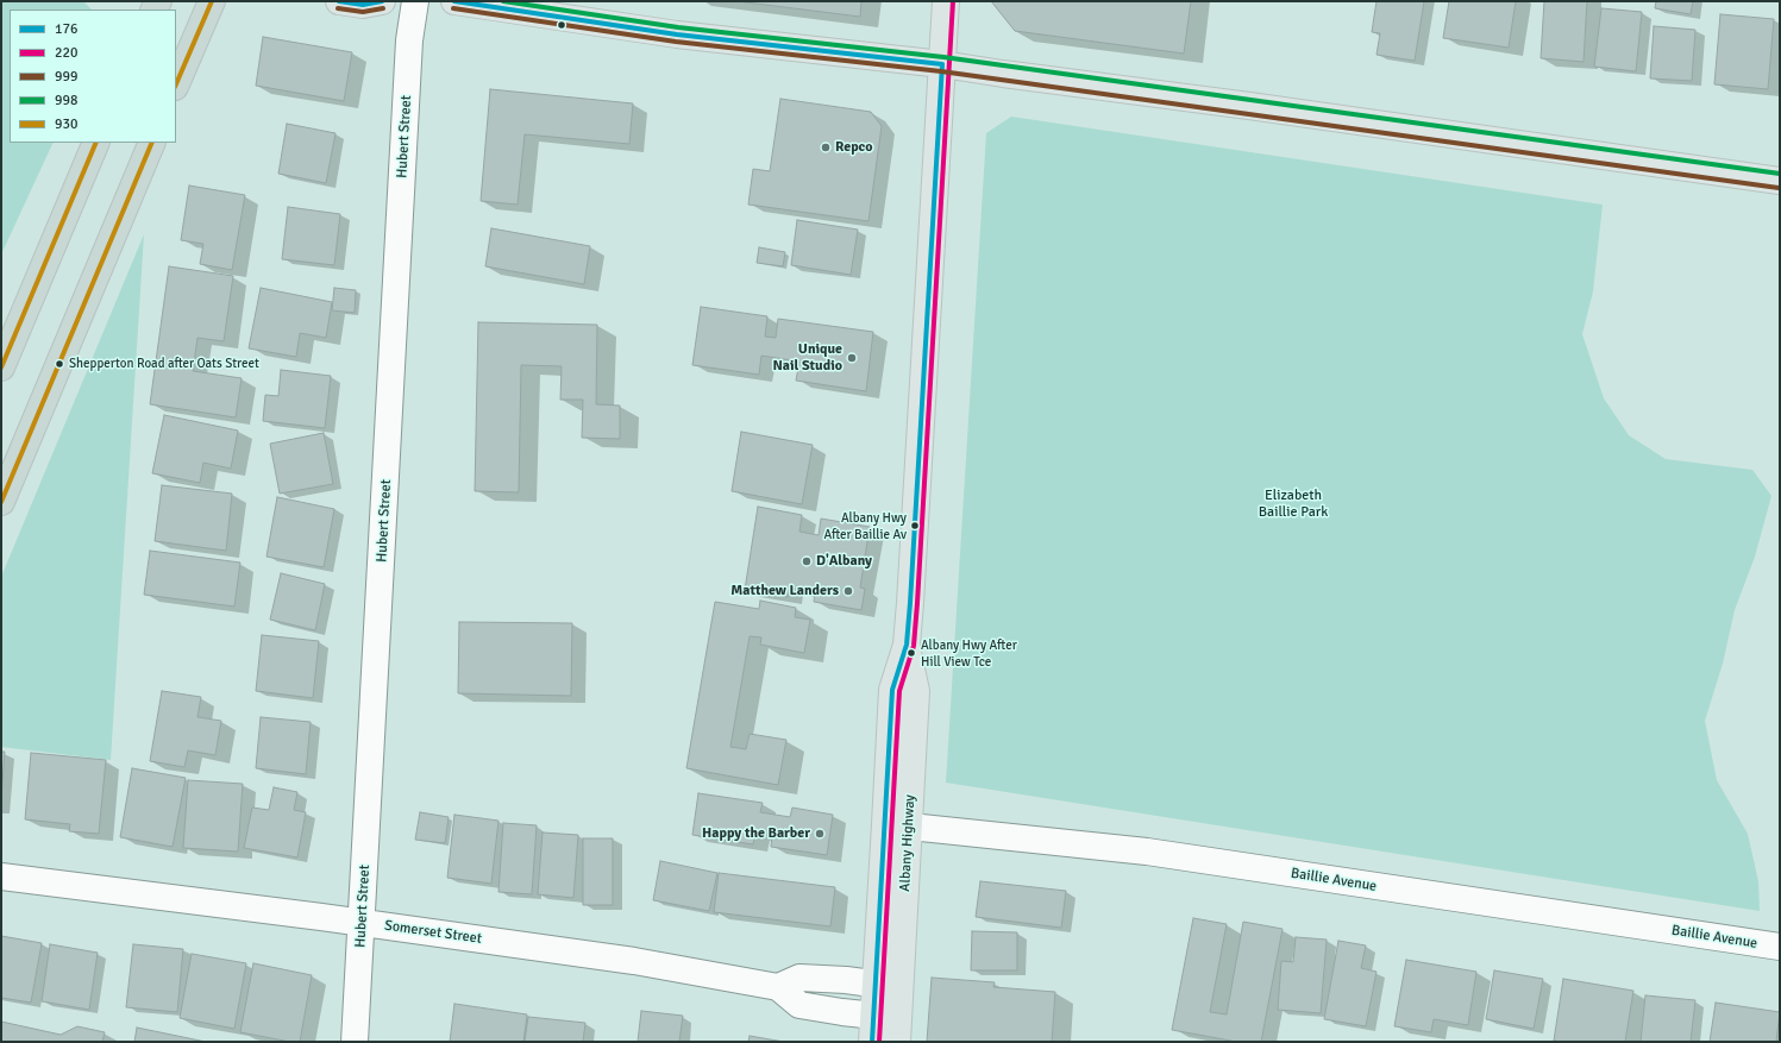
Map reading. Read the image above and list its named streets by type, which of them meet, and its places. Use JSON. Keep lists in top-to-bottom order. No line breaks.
{"streets":{"main road":["Albany Highway"],"street":["Hubert Street","Baillie Avenue","Somerset Street"]},"crossings":[["Hubert Street","Somerset Street"],["Albany Highway","Baillie Avenue"],["Albany Highway","Somerset Street"]],"parks":["Elizabeth Baillie Park"],"places":["Repco","Unique Nail Studio","Shepperton Road after Oats Street","Albany Hwy After Baillie Av","D'Albany","Matthew Landers","Albany Hwy After Hill View Tce","Happy the Barber"],"lines":["transit line 176","transit line 220","transit line 998","transit line 930","transit line 999"],"legend":["176","220","999","998","930"]}
